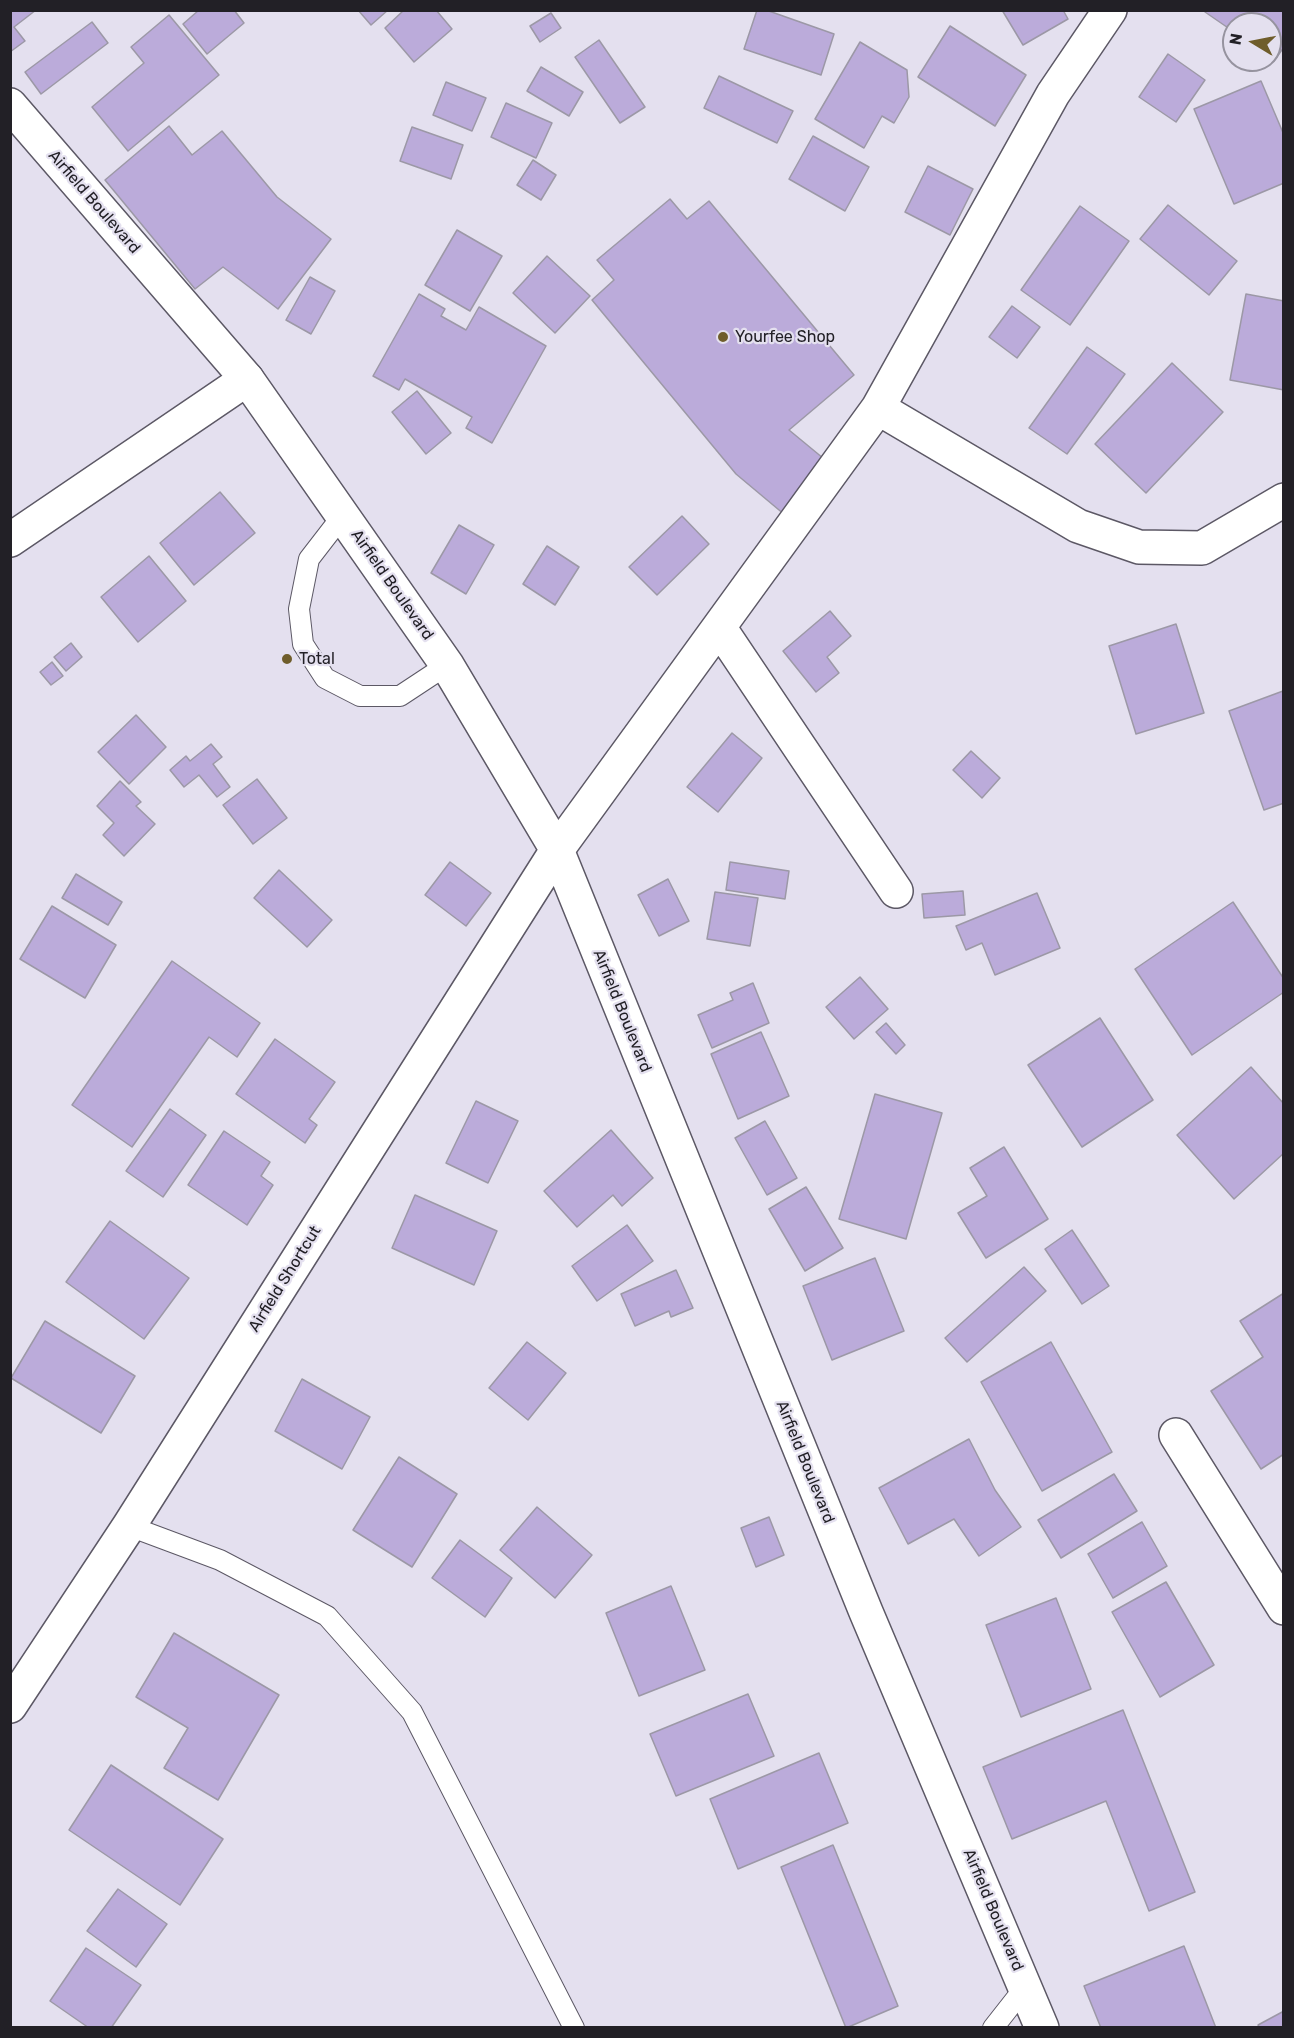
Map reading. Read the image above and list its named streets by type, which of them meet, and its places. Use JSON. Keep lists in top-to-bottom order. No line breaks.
{"streets":{"street":["Airfield Boulevard","Airfield Shortcut"]},"crossings":[["Airfield Boulevard","Airfield Shortcut"]],"places":["Yourfee Shop","Total"],"north":"left"}
